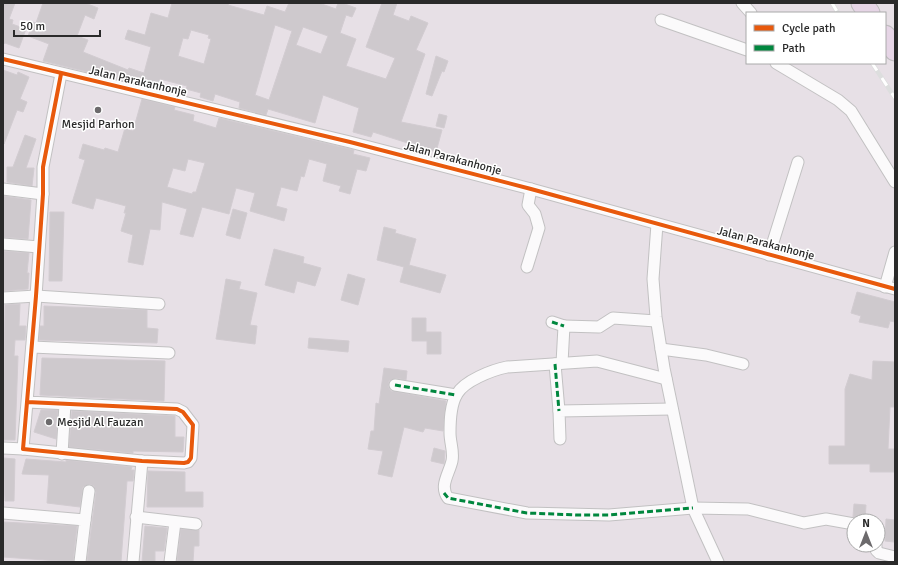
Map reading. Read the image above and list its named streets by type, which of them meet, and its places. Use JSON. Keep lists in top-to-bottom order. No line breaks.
{"streets":{"street":["Jalan Parakanhonje"]},"places":["Mesjid Parhon","Mesjid Al Fauzan"],"legend":["Cycle path","Path"],"scale_bar":"50 m","north":"top"}
